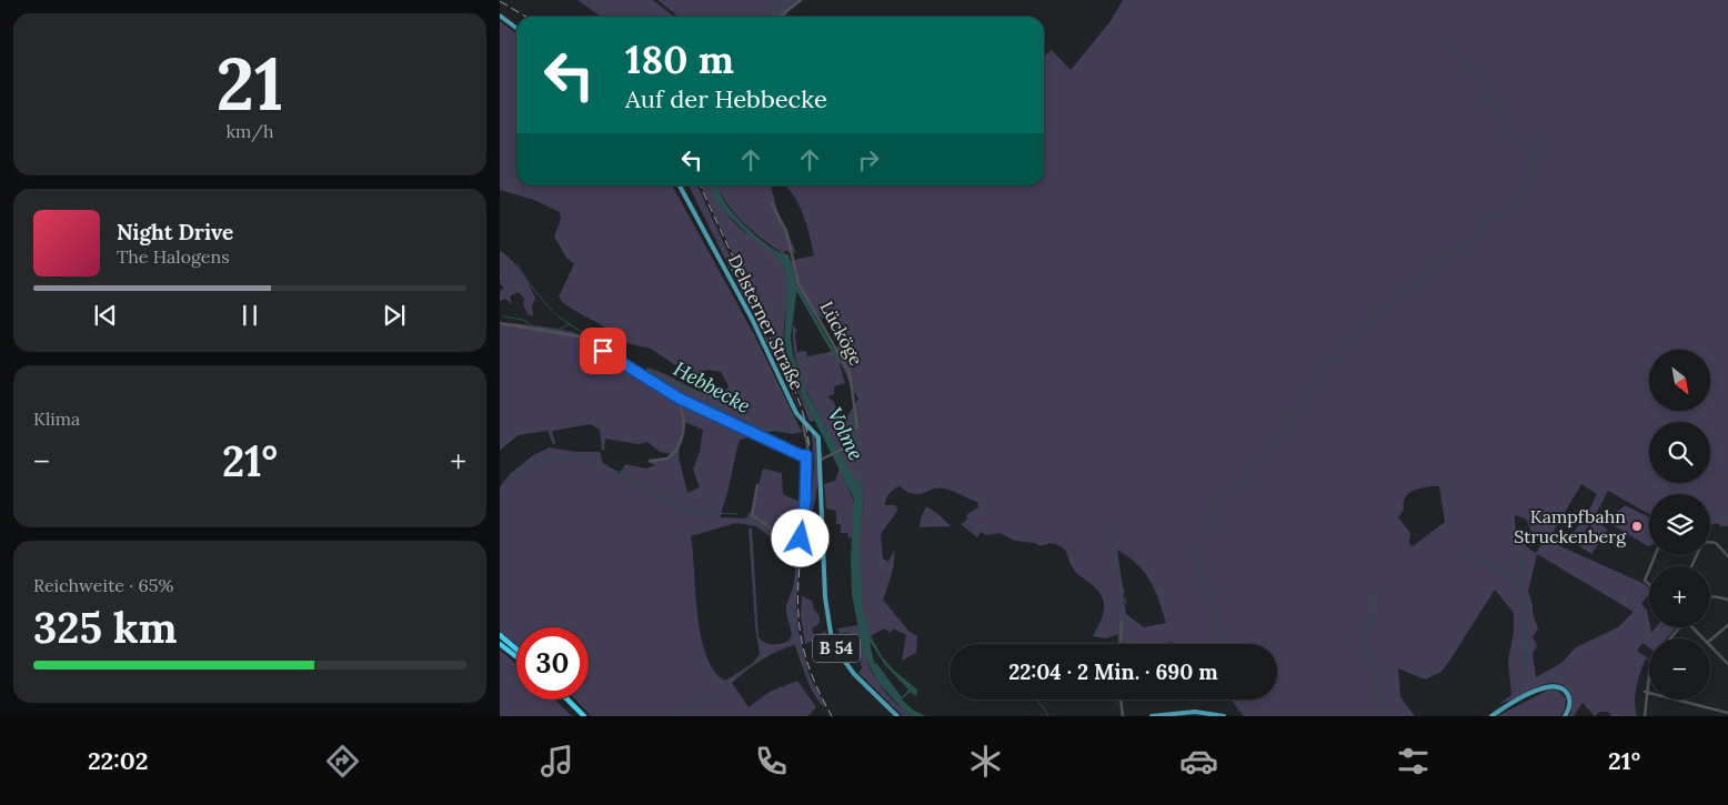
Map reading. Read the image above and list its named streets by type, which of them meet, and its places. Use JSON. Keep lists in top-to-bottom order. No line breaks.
{"streets":{"main road":["Delsterner Straße","B 54"],"street":["Lücköge"]},"crossings":[["Delsterner Straße","Lücköge"]],"water":["Hebbecke","Volme"],"places":["Kampfbahn Struckenberg"],"north":"bottom right","page":{"tile":[["21","km/h"],"Klima",["Reichweite · 65%","325 km"]],"turn":["180 m","Auf der Hebbecke"],"song":["Night Drive","The Halogens"],"map_buttons":["+","−"],"heat":["−","21°","+"],"limit":"30","trip":"22:04 · 2 Min. · 690 m","tabs":["22:02","21°"]}}
